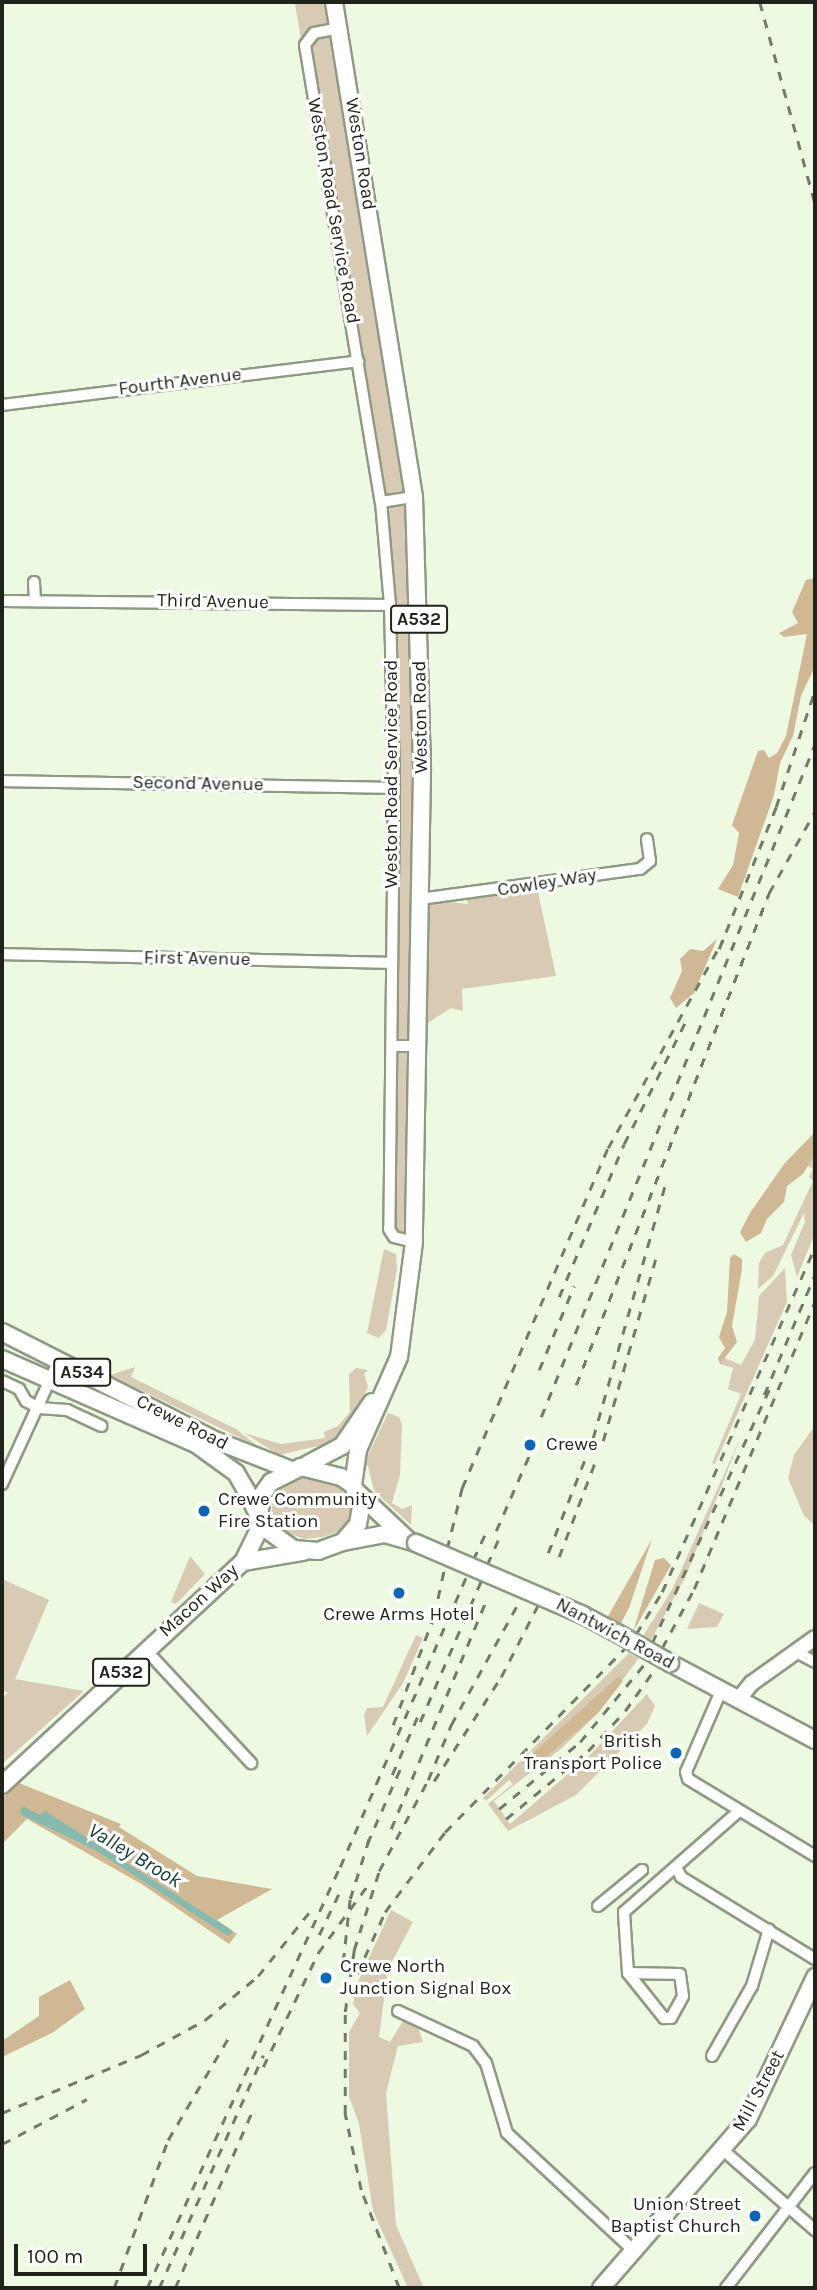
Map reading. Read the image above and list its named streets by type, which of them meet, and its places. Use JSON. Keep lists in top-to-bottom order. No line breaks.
{"streets":{"main road":["Weston Road","A532","A534","Crewe Road","Macon Way","Nantwich Road","Mill Street"],"street":["Weston Road Service Road","Fourth Avenue","Third Avenue","Second Avenue","Cowley Way","First Avenue"]},"crossings":[["Weston Road","Weston Road Service Road"],["Weston Road","Cowley Way"],["Weston Road","A534"],["Weston Road","Crewe Road"],["Weston Road","Macon Way"],["Weston Road","Nantwich Road"],["Weston Road Service Road","Fourth Avenue"],["Weston Road Service Road","Third Avenue"],["Weston Road Service Road","Second Avenue"],["Weston Road Service Road","First Avenue"],["A534","Crewe Road"],["A534","Macon Way"],["A534","Nantwich Road"],["Crewe Road","Macon Way"],["Crewe Road","Nantwich Road"],["Macon Way","Nantwich Road"]],"water":["Valley Brook"],"places":["Crewe","Crewe Community Fire Station","Crewe Arms Hotel","British Transport Police","Crewe North Junction Signal Box","Union Street Baptist Church"],"scale_bar":"100 m"}
